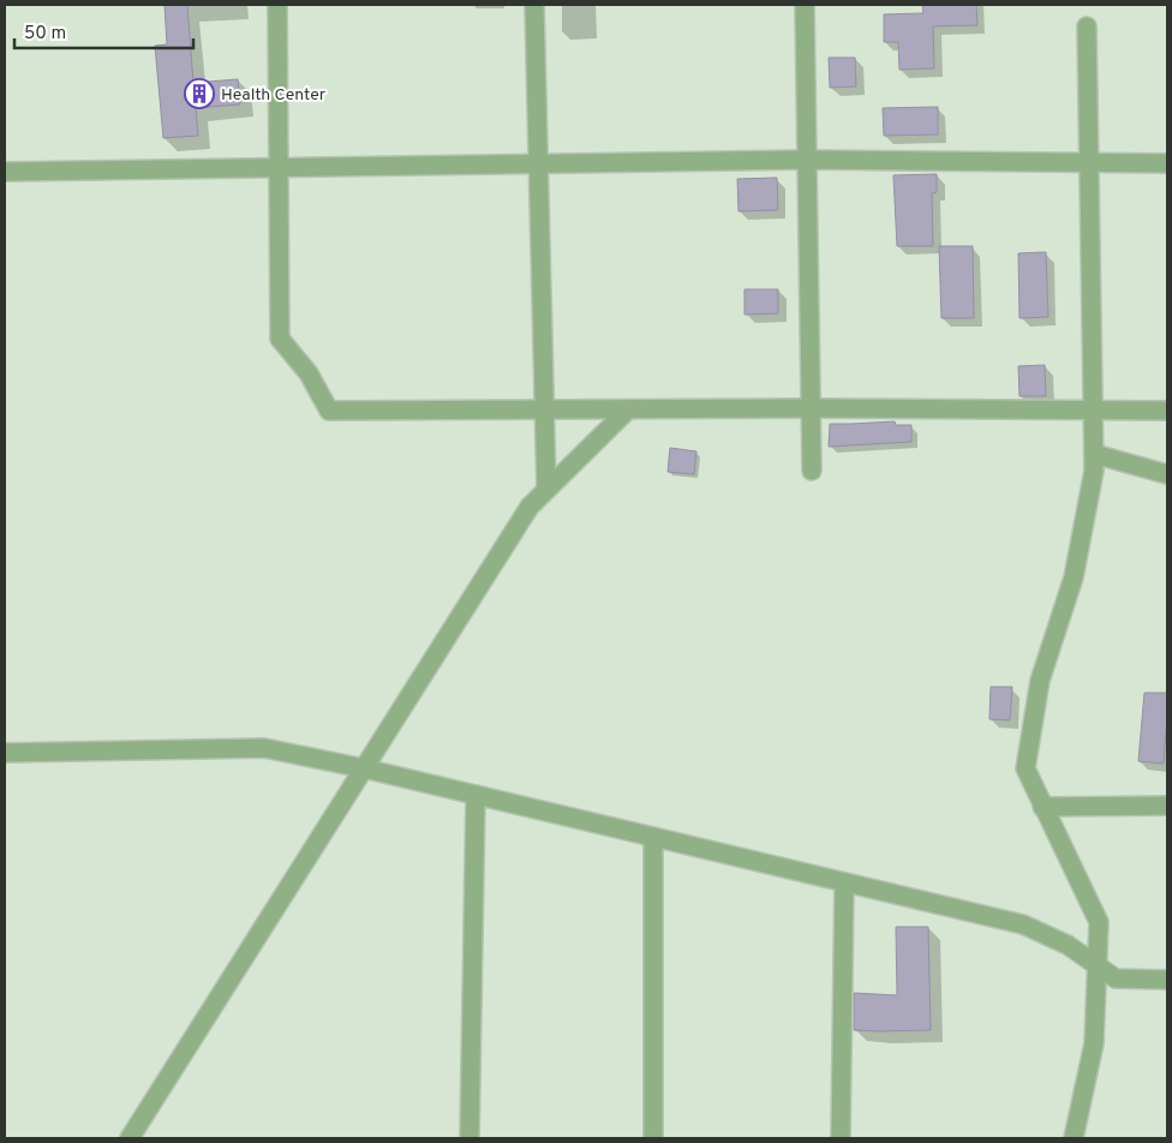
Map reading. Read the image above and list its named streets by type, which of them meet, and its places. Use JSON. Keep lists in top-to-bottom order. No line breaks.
{"places":{"building":["Health Center"]},"scale_bar":"50 m"}
